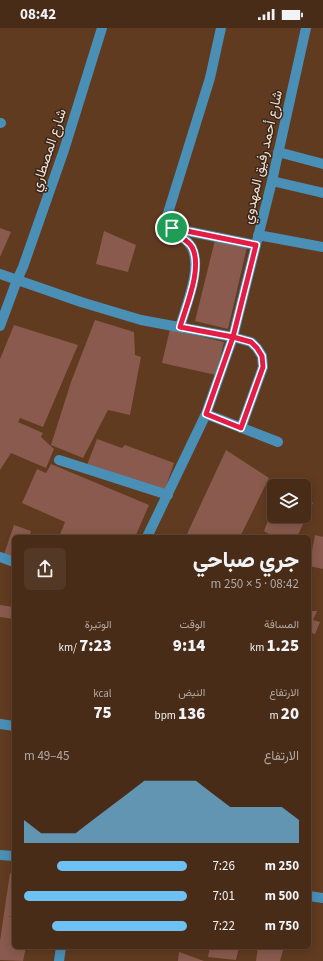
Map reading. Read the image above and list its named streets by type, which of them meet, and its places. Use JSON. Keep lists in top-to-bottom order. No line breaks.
{"streets":{"street":["شارع المصطاري","شارع أحمد رفيق المهدوي"]},"page":{"status":"08:42","heading":["جري صباحي","08:42 · 5 × 250 m"],"stats":[["المسافة","1.25 km"],["الوقت","9:14"],["الوتيرة","7:23 /km"],["الارتفاع","20 m"],["النبض","136 bpm"],["kcal","75"]],"chart":["الارتفاع","45–49 m"],"list":[{"name":"250 m","note":"7:26"},{"name":"500 m","note":"7:01"},{"name":"750 m","note":"7:22"}]}}
